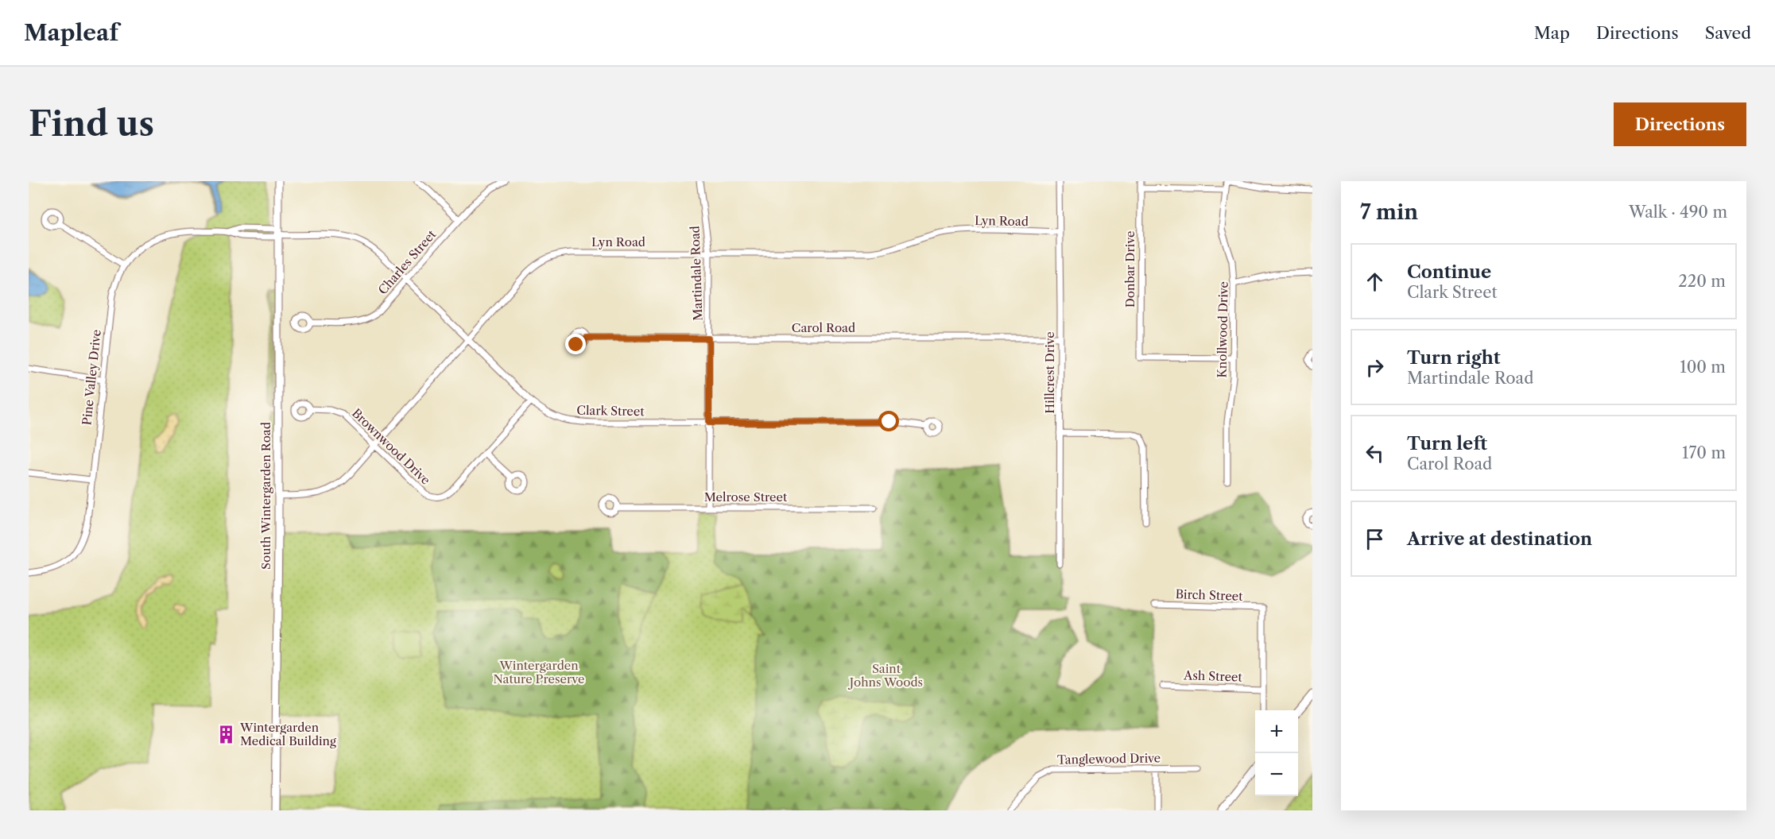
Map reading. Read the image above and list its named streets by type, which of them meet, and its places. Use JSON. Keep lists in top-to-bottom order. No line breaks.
{"streets":{"street":["Lyn Road","Charles Street","Donbar Drive","Martindale Road","Carol Road","Knollwood Drive","Hillcrest Drive","Pine Valley Drive","Clark Street","Brownwood Drive","South Wintergarden Road","Melrose Street","Birch Street","Ash Street","Tanglewood Drive"]},"crossings":[["Lyn Road","Martindale Road"],["Lyn Road","Hillcrest Drive"],["Lyn Road","Clark Street"],["Lyn Road","Brownwood Drive"],["Lyn Road","South Wintergarden Road"],["Charles Street","Clark Street"],["Donbar Drive","Knollwood Drive"],["Martindale Road","Carol Road"],["Martindale Road","Clark Street"],["Martindale Road","Melrose Street"],["Carol Road","Hillcrest Drive"],["Pine Valley Drive","Clark Street"],["Pine Valley Drive","South Wintergarden Road"],["Clark Street","Brownwood Drive"],["Clark Street","South Wintergarden Road"],["Birch Street","Ash Street"]],"parks":["Wintergarden Nature Preserve","Saint Johns Woods"],"places":{"building":["Wintergarden Medical Building"]},"page":{"header":"Mapleaf","nav":["Map","Directions","Saved"],"buttons":"Directions","title":"Find us","heading":["7 min","Walk · 490 m"],"list":[["Continue","Clark Street","220 m"],["Turn right","Martindale Road","100 m"],["Turn left","Carol Road","170 m"],"Arrive at destination"],"map_buttons":["+","−"]}}
